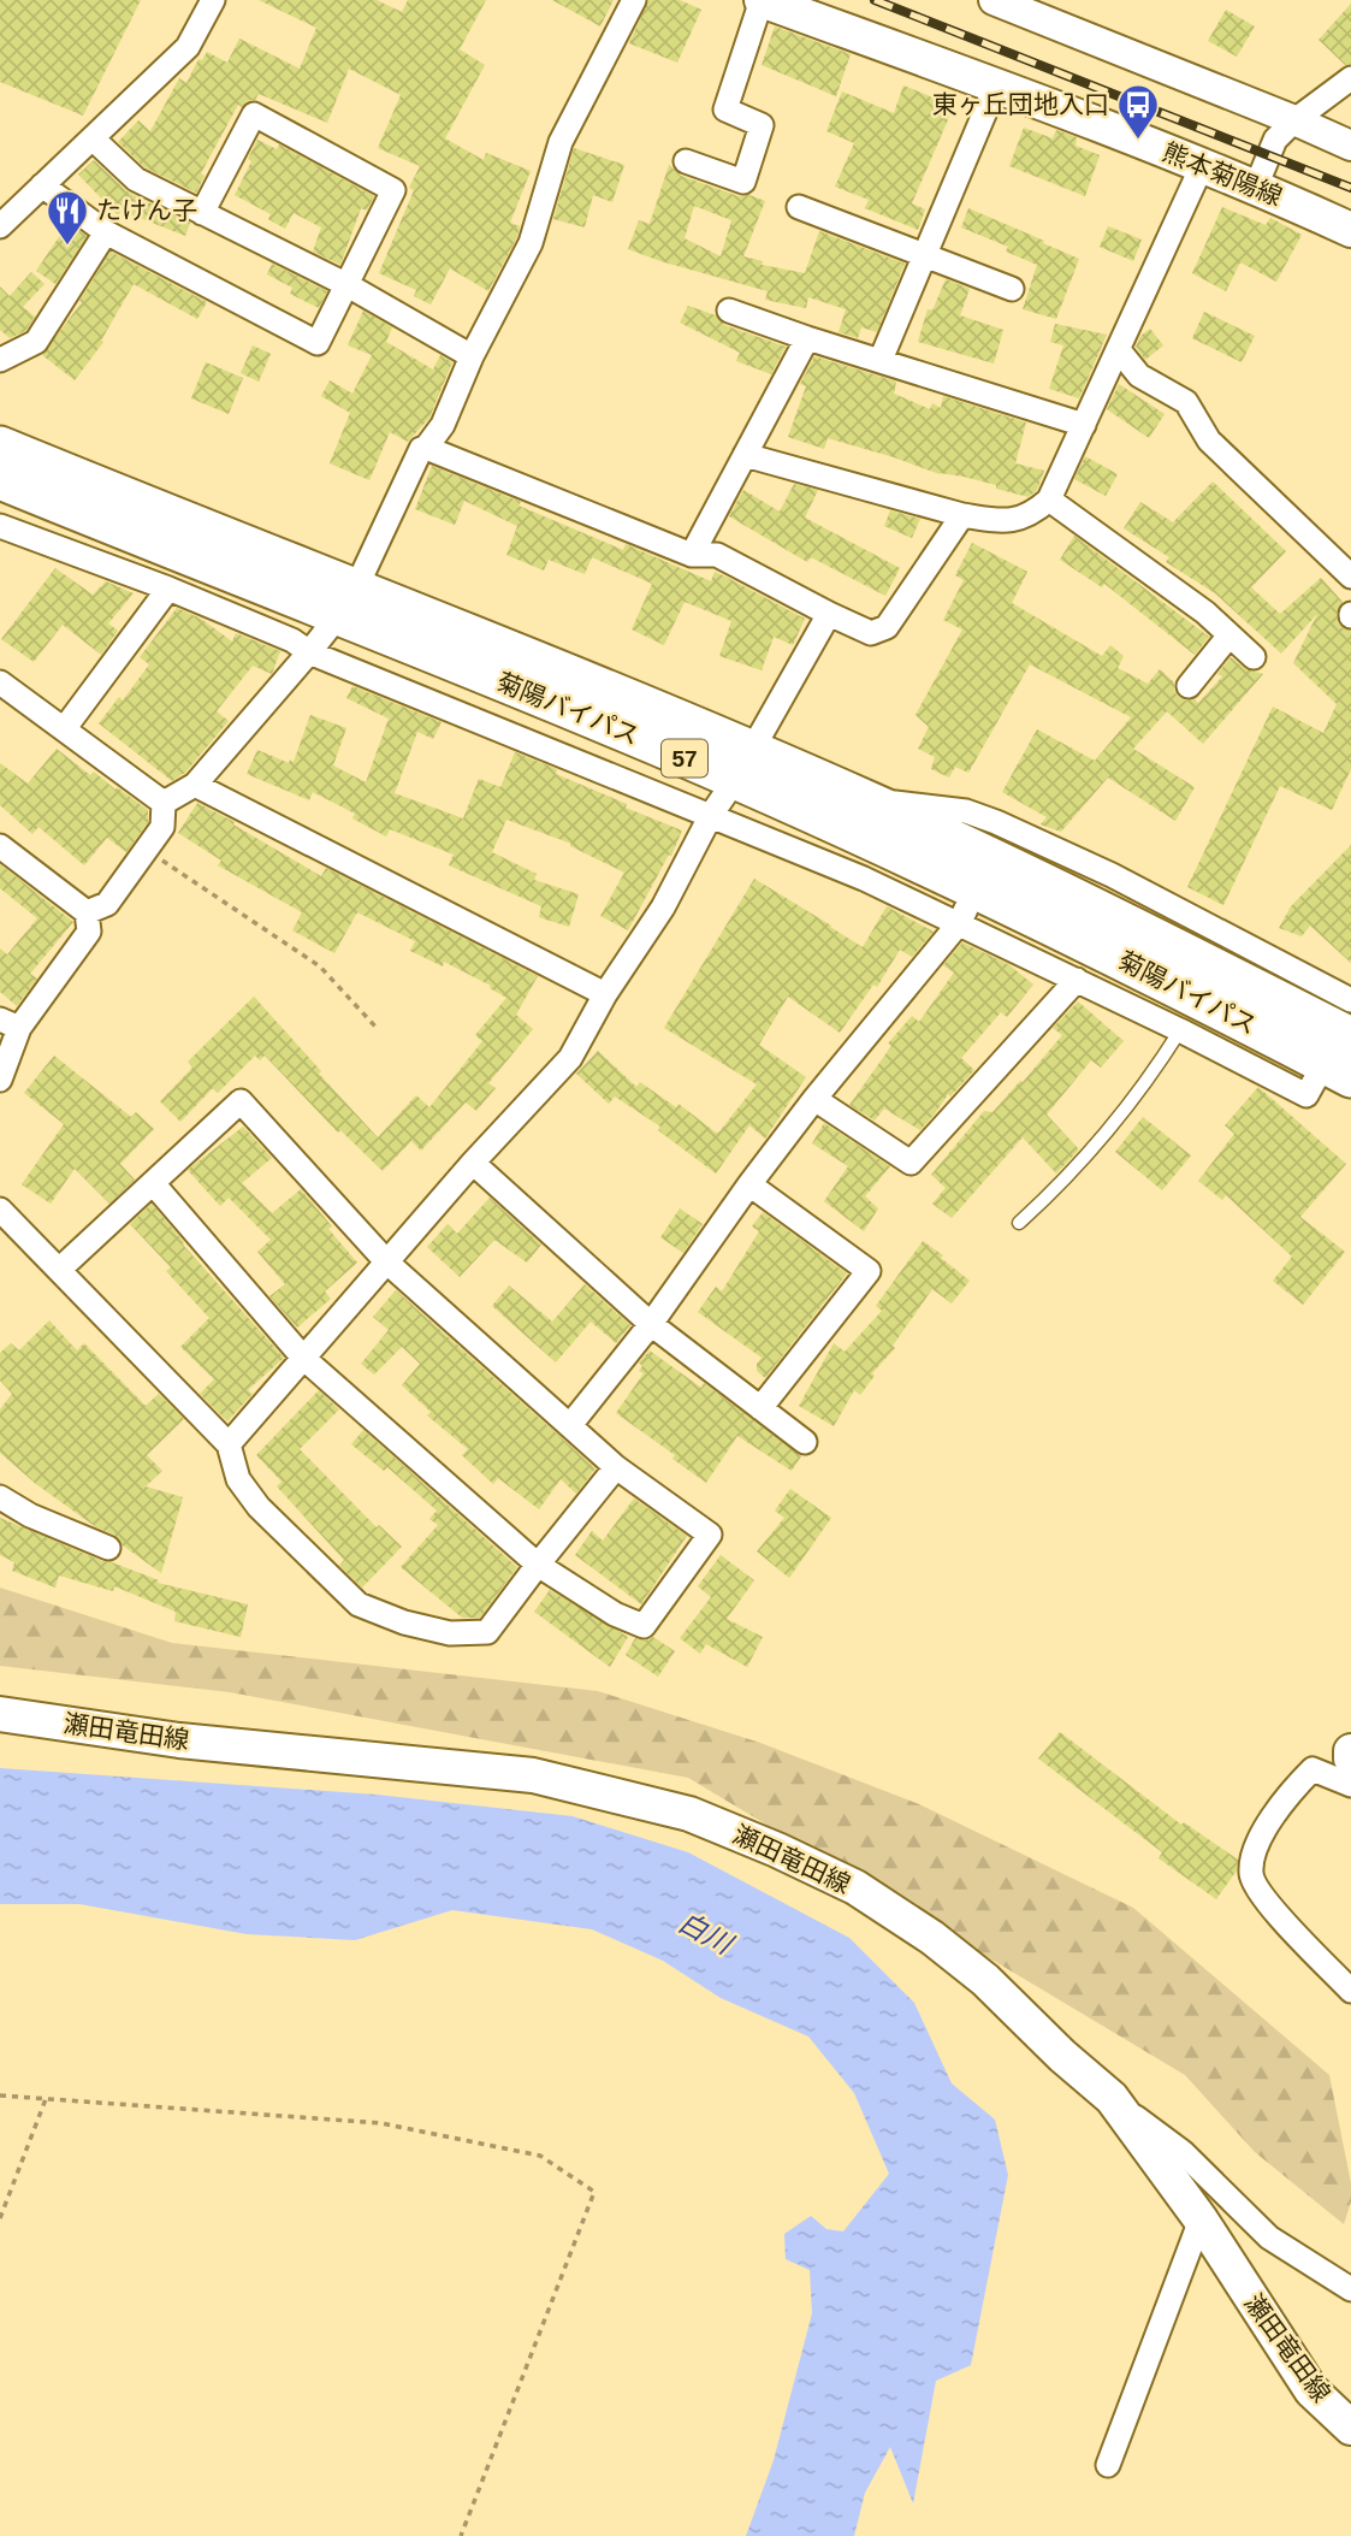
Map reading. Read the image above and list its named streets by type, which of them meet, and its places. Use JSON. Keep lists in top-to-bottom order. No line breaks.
{"streets":{"highway":["菊陽バイパス","57"],"main road":["熊本菊陽線","瀬田竜田線"]},"water":["白川"],"places":{"bus stop":["東ヶ丘団地入口"],"restaurant":["たけん子"]}}
